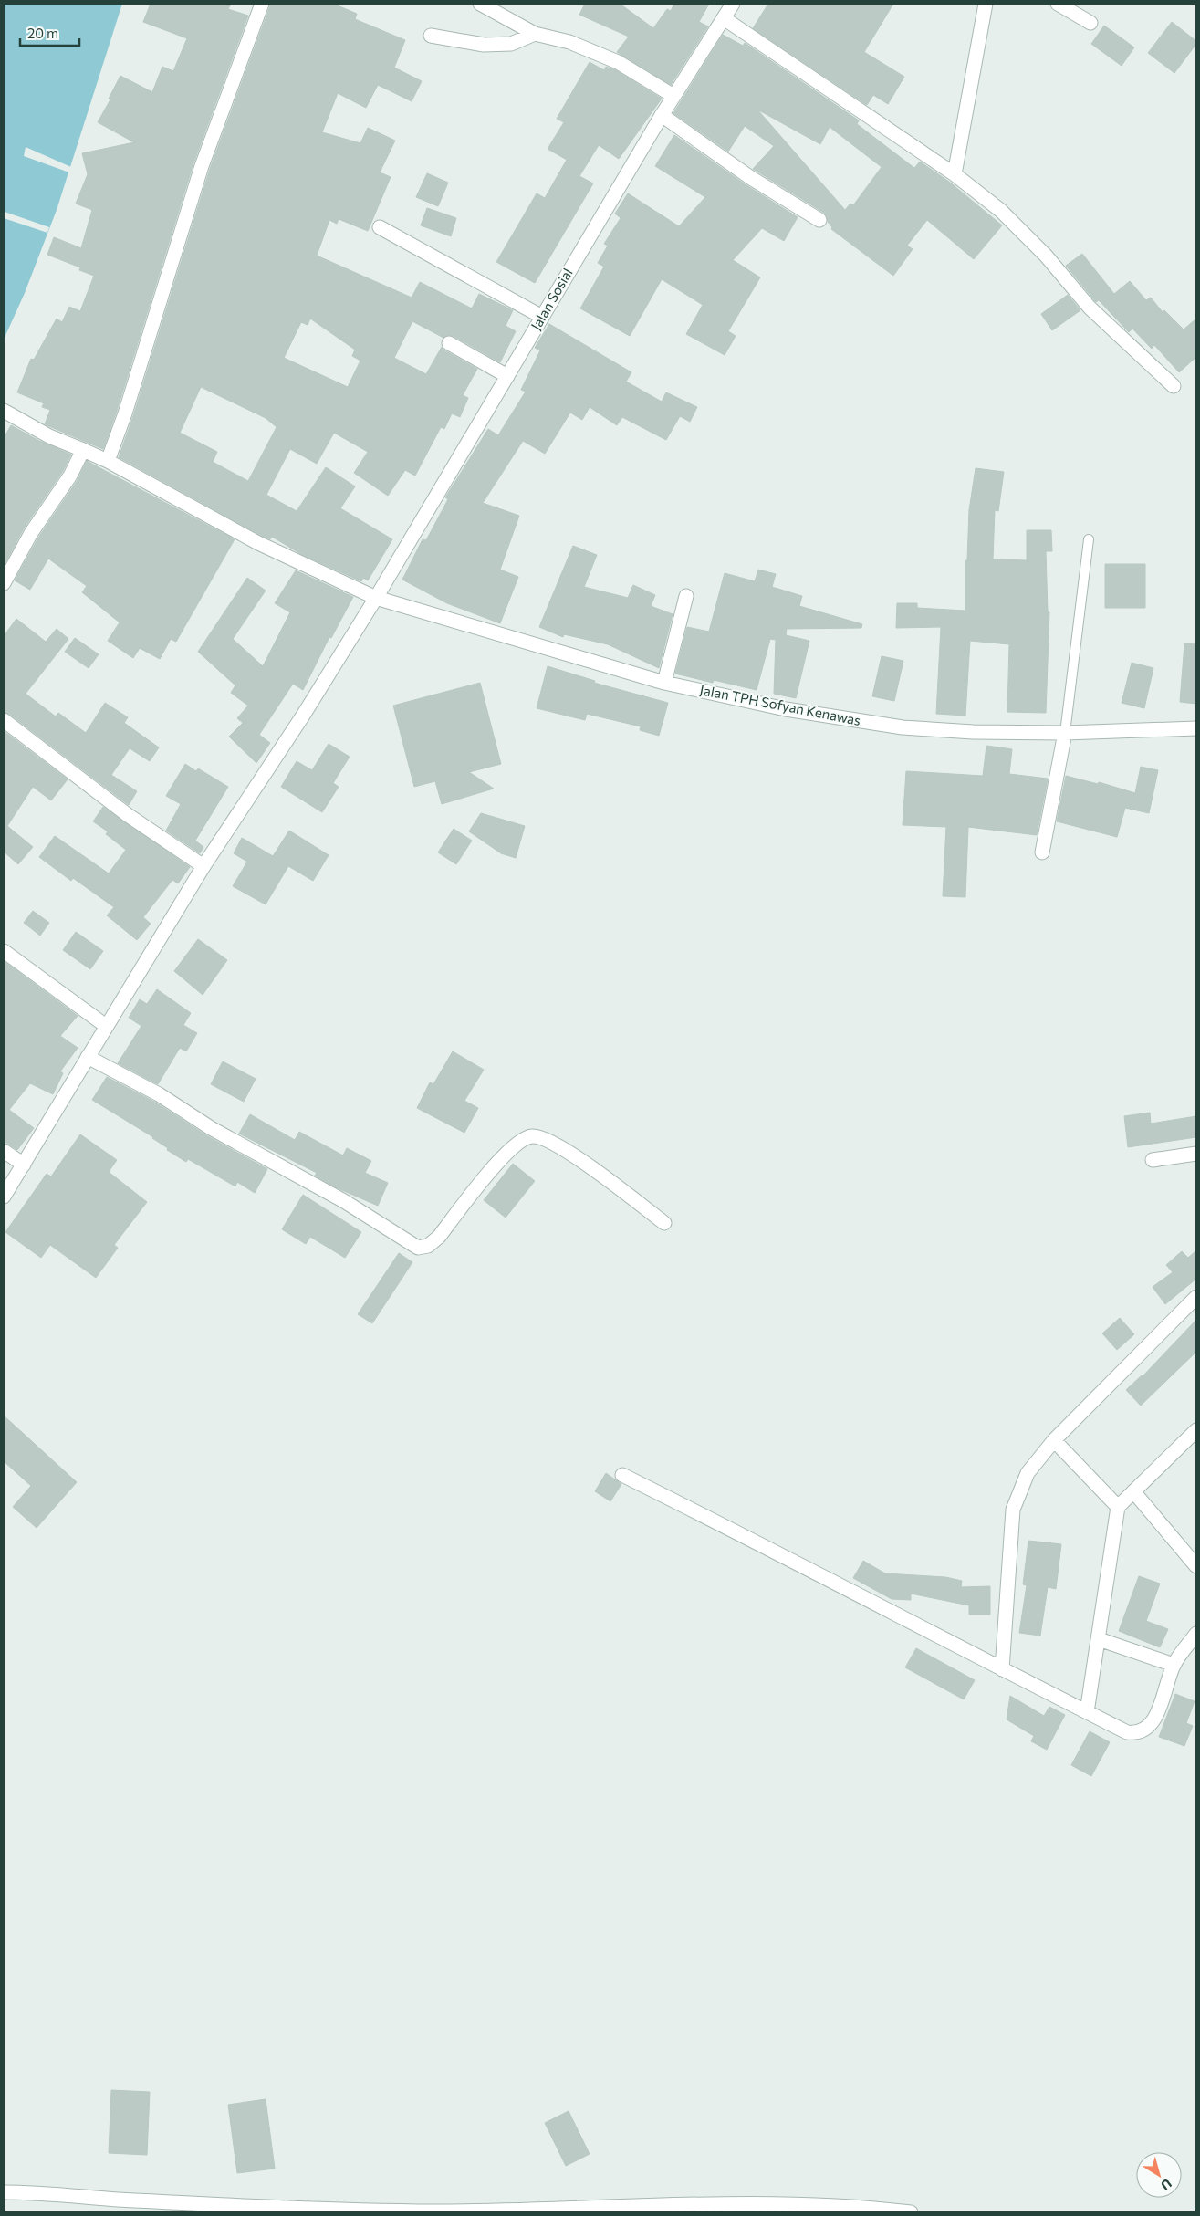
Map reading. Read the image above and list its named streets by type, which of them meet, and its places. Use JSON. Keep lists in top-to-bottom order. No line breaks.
{"streets":{"street":["Jalan Sosial","Jalan TPH Sofyan Kenawas"]},"crossings":[["Jalan Sosial","Jalan TPH Sofyan Kenawas"]],"scale_bar":"20 m","north":"bottom right"}
